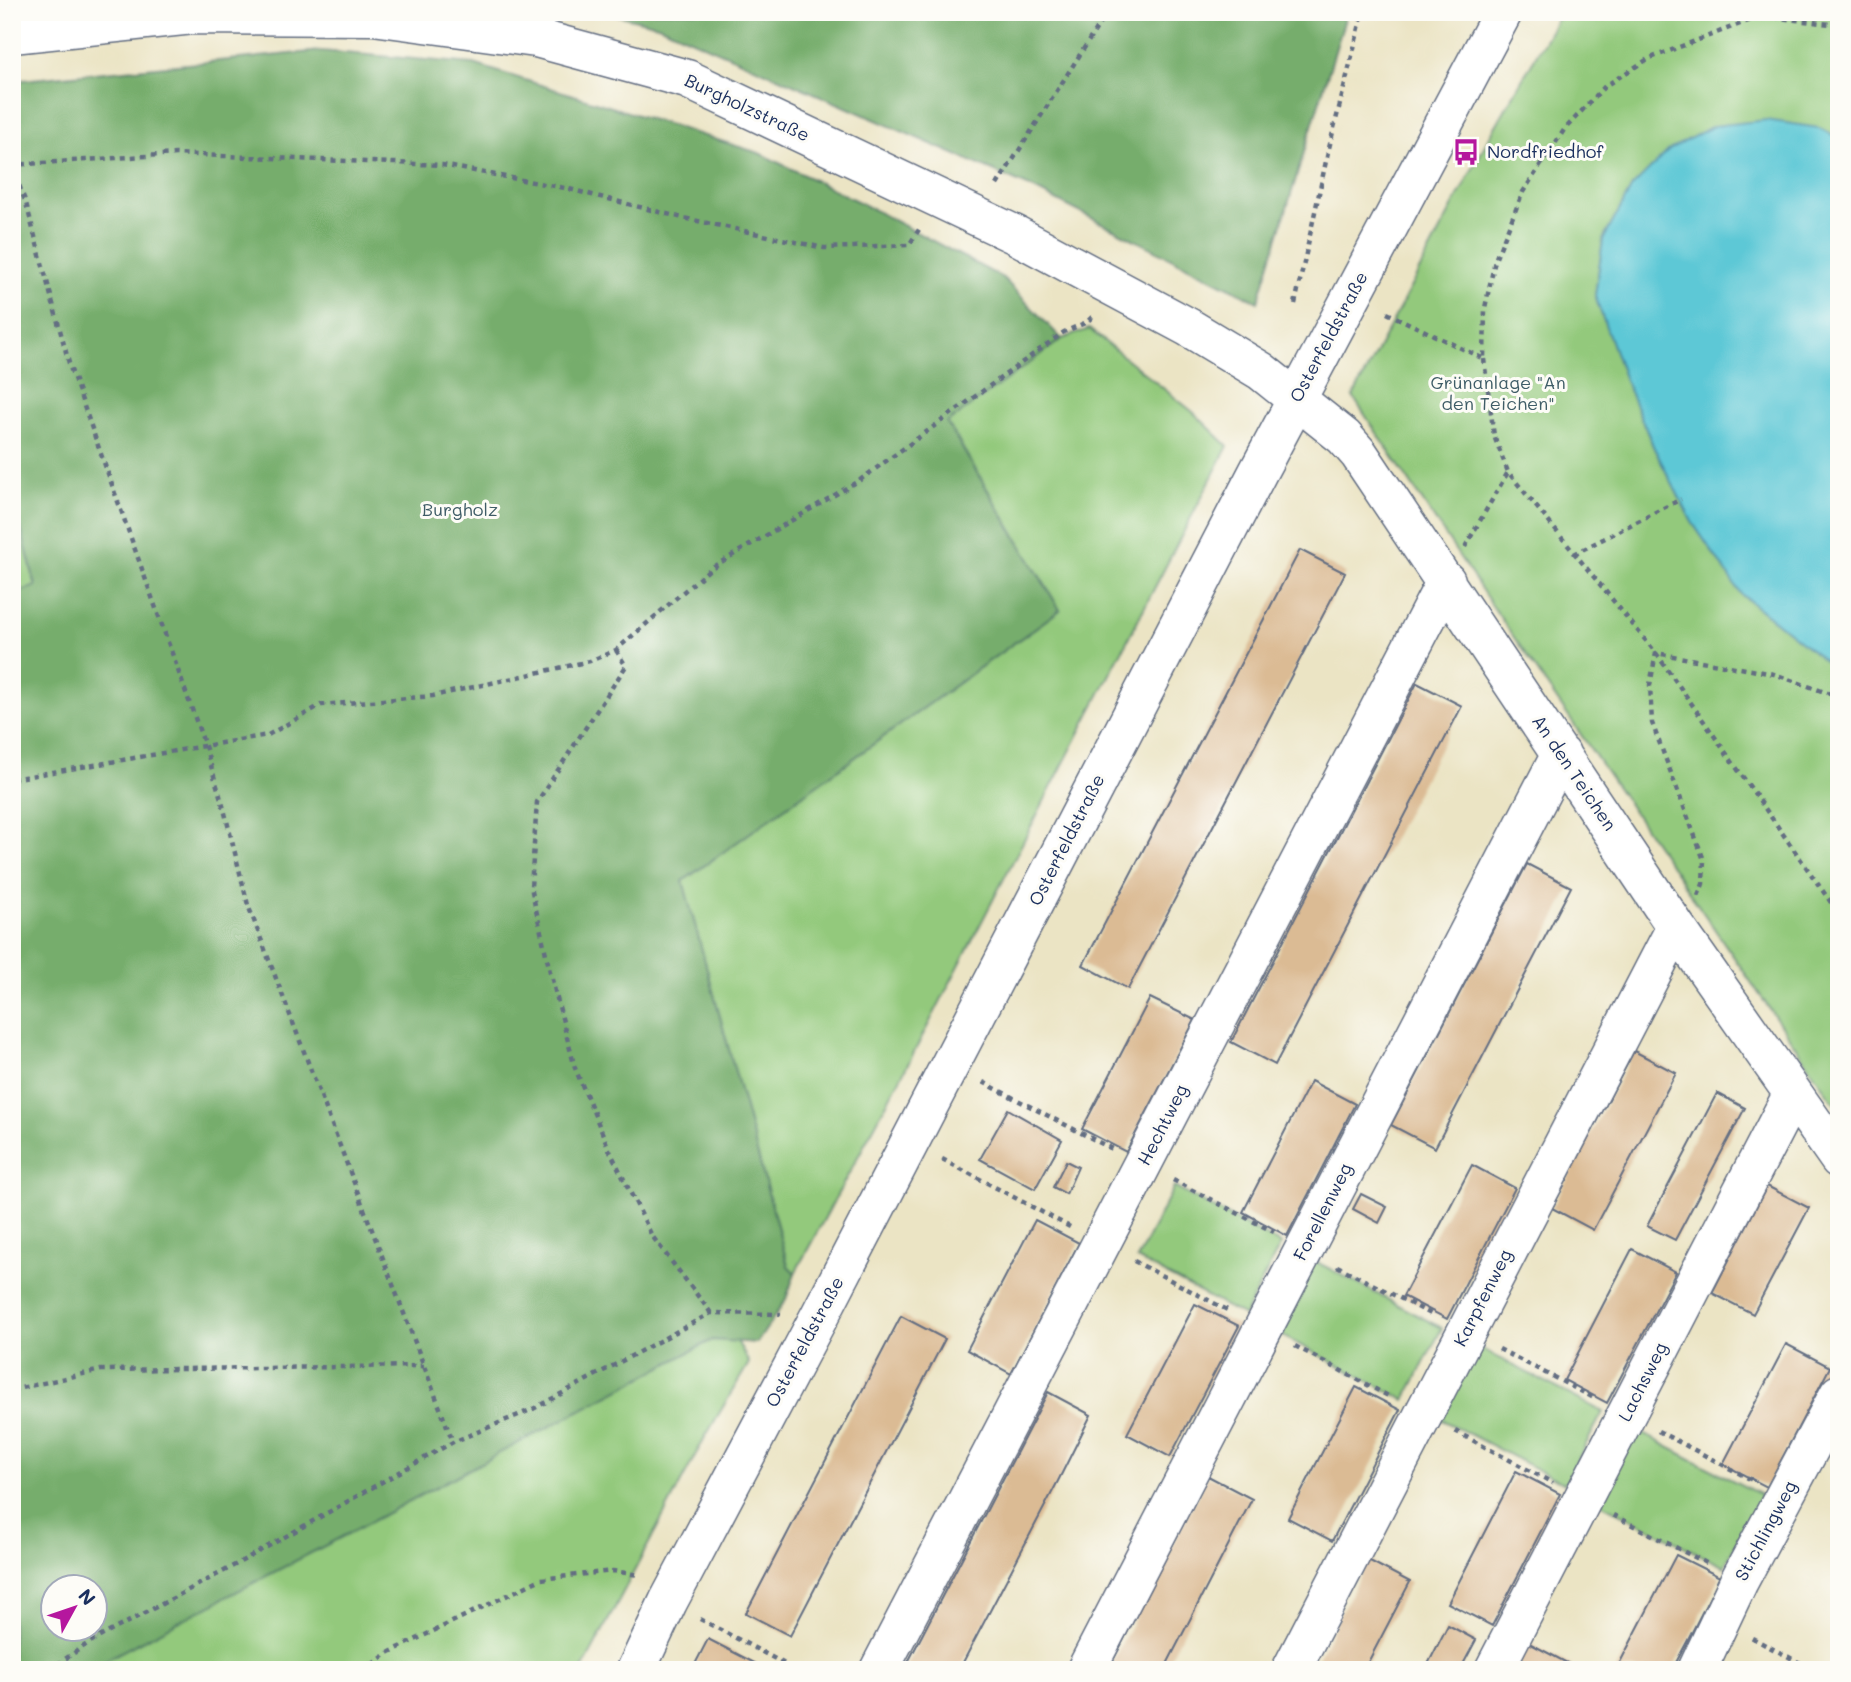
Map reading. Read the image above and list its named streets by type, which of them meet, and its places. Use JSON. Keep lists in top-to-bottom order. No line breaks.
{"streets":{"street":["Burgholzstraße","Osterfeldstraße","An den Teichen","Hechtweg","Forellenweg","Karpfenweg","Lachsweg","Stichlingweg"]},"crossings":[["Burgholzstraße","Osterfeldstraße"],["Burgholzstraße","An den Teichen"],["Osterfeldstraße","An den Teichen"],["An den Teichen","Hechtweg"],["An den Teichen","Forellenweg"],["An den Teichen","Karpfenweg"],["An den Teichen","Lachsweg"]],"parks":["Grünanlage \"An den Teichen\"","Burgholz"],"places":{"bus stop":["Nordfriedhof"]},"north":"top right"}
